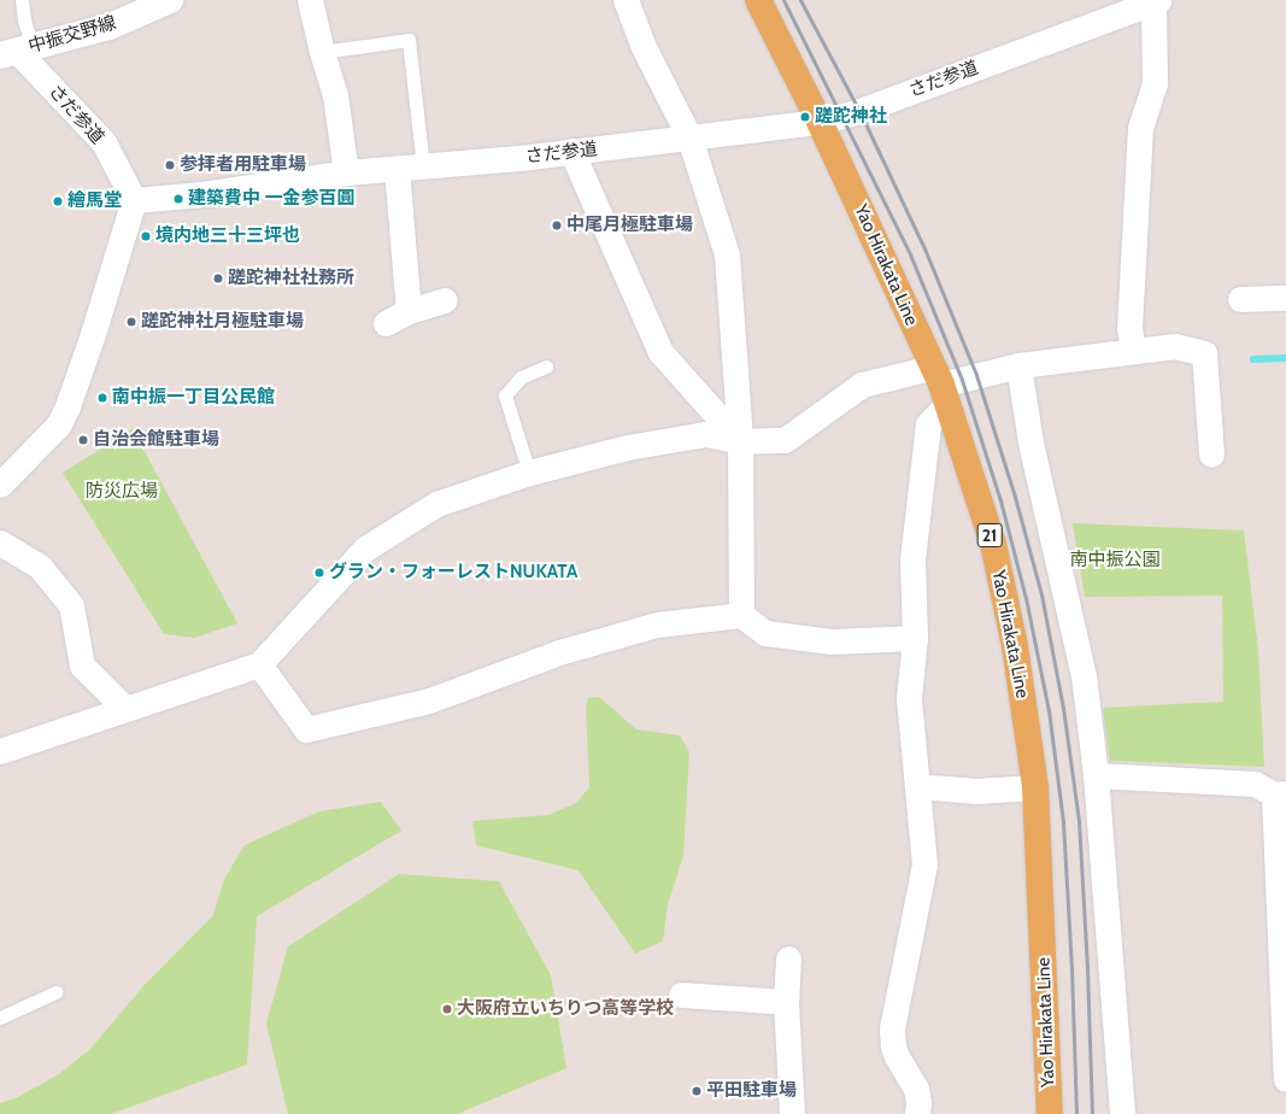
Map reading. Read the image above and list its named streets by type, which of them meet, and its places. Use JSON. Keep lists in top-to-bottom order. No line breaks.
{"streets":{"main road":["Yao Hirakata Line","21"],"street":["中振交野線","さだ参道"]},"crossings":[["中振交野線","さだ参道"],["さだ参道","Yao Hirakata Line"]],"parks":["防災広場","南中振公園"],"places":["蹉跎神社","参拝者用駐車場","建築費中 一金参百圓","繪馬堂","中尾月極駐車場","境内地三十三坪也","蹉跎神社社務所","蹉跎神社月極駐車場","南中振一丁目公民館","自治会館駐車場","グラン・フォーレストNUKATA","大阪府立いちりつ高等学校","平田駐車場"]}
